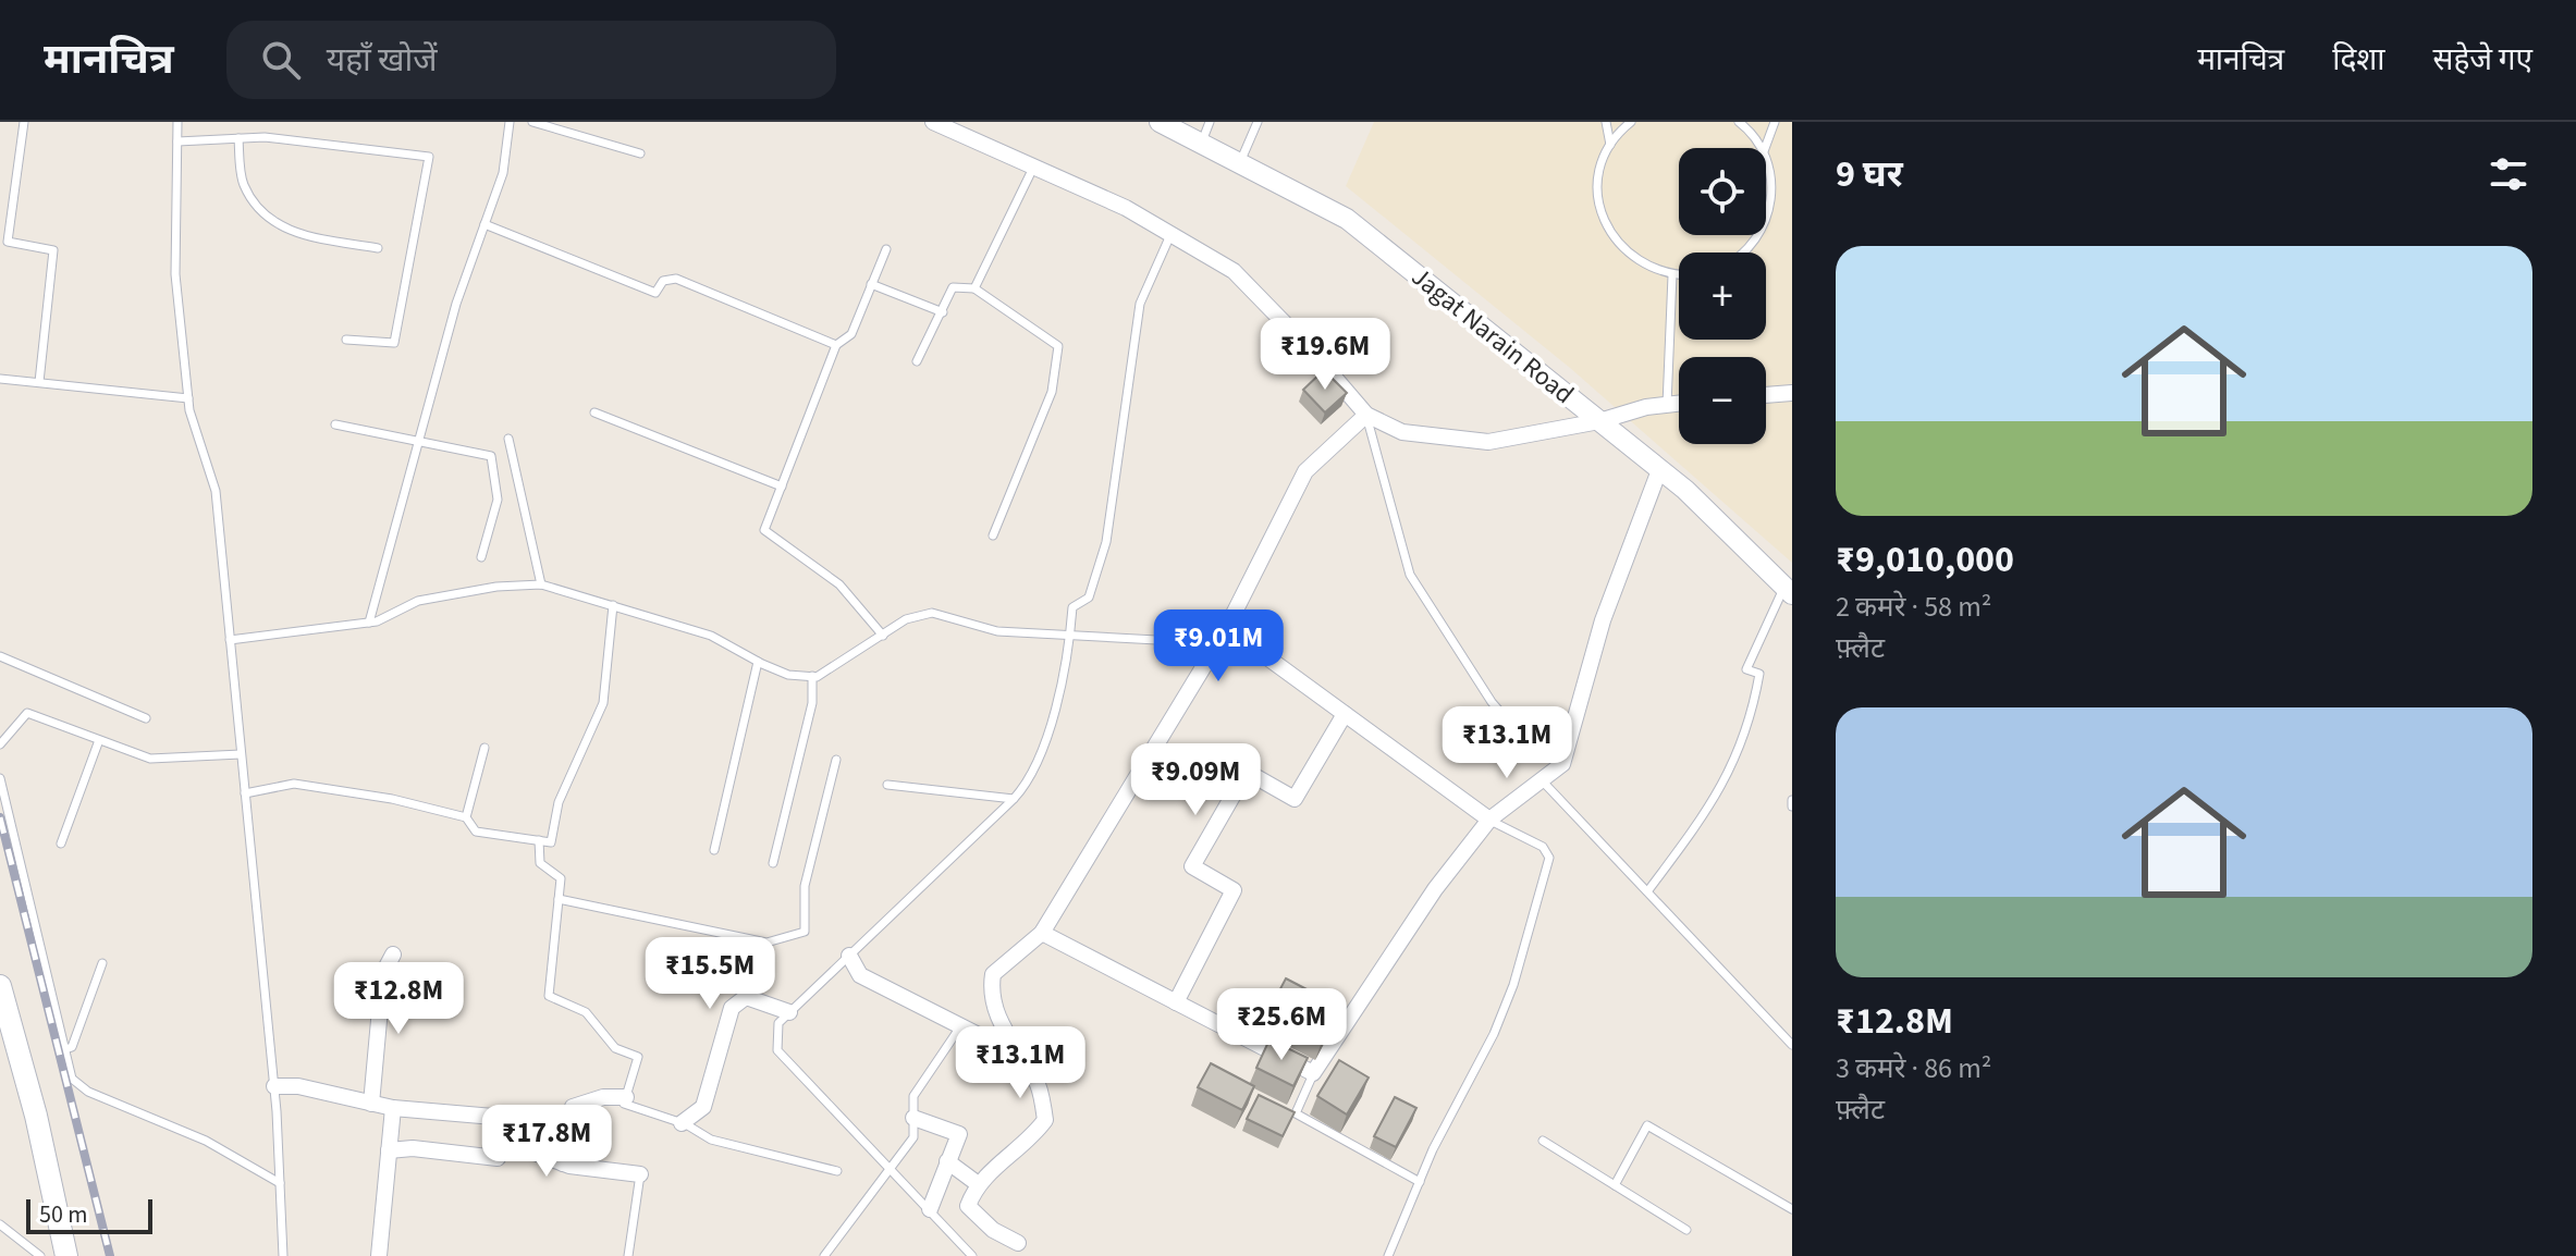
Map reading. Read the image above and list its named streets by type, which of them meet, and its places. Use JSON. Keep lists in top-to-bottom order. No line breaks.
{"streets":{"street":["Jagat Narain Road"]},"scale_bar":"50 m","page":{"header":"मानचित्र","search":"यहाँ खोजें","nav":["मानचित्र","दिशा","सहेजे गए"],"heading":"9 घर","map_buttons":["+","−"],"list":[{"name":"₹9,010,000","note":"2 कमरे · 58 m² · फ़्लैट"},{"name":"₹12.8M","note":"3 कमरे · 86 m² · फ़्लैट"}],"price":["₹19.6M","₹9.01M","₹13.1M","₹9.09M","₹15.5M","₹12.8M","₹25.6M","₹13.1M","₹17.8M"],"scale":"50 m"}}
